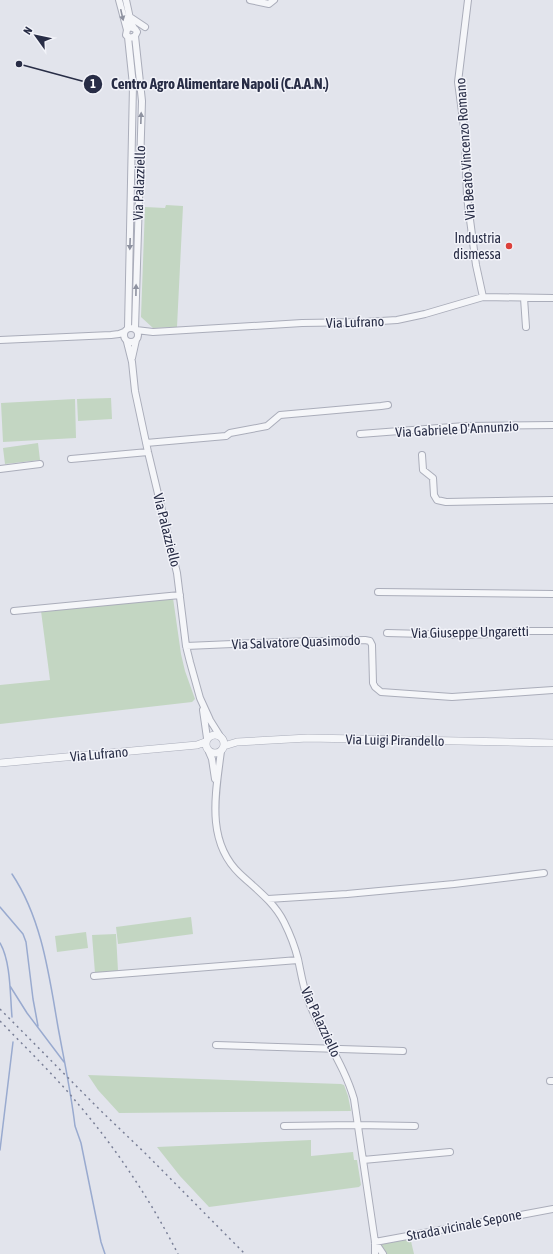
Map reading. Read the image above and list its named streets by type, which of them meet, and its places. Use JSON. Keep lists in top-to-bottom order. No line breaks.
{"streets":{"street":["Via Beato Vincenzo Romano","Via Palazziello","Via Lufrano","Via Gabriele D'Annunzio","Via Giuseppe Ungaretti","Via Salvatore Quasimodo","Via Luigi Pirandello","Strada vicinale Sepone"]},"crossings":[["Via Beato Vincenzo Romano","Via Lufrano"],["Via Palazziello","Via Lufrano"],["Via Palazziello","Via Salvatore Quasimodo"],["Via Palazziello","Via Luigi Pirandello"],["Via Palazziello","Strada vicinale Sepone"],["Via Lufrano","Via Luigi Pirandello"]],"places":["Centro Agro Alimentare Napoli (C.A.A.N.)","Industria dismessa"],"north":"top left"}
